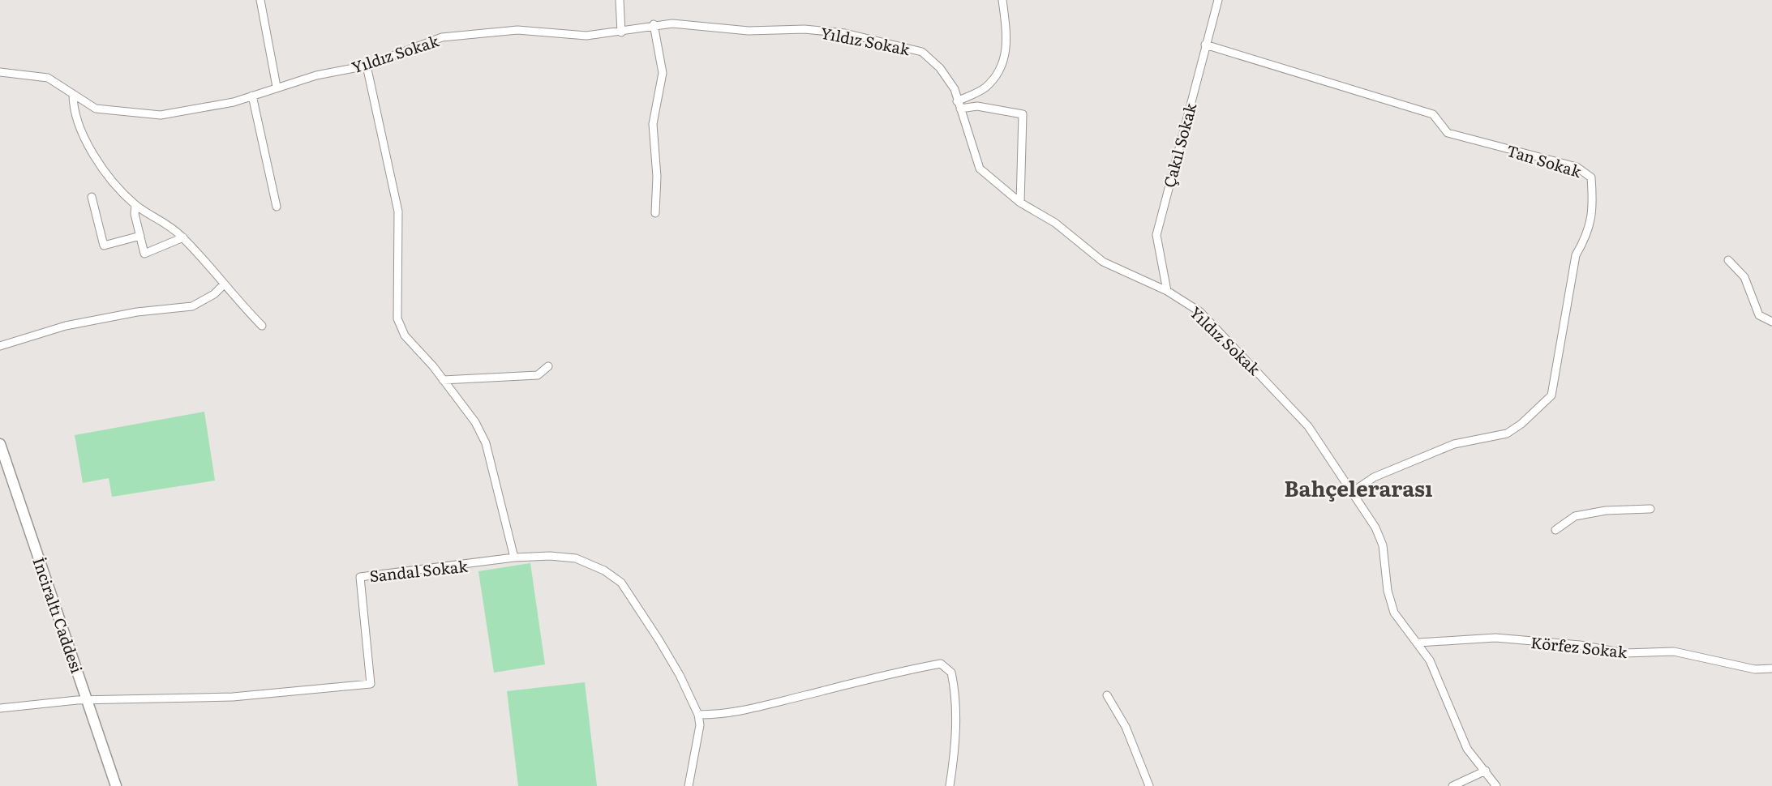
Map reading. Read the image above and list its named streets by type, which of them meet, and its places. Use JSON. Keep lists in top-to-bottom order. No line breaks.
{"streets":{"main road":["İnciraltı Caddesi"],"street":["Yıldız Sokak","Çakıl Sokak","Tan Sokak","Sandal Sokak","Körfez Sokak"]},"crossings":[["Yıldız Sokak","Çakıl Sokak"],["Yıldız Sokak","Tan Sokak"],["Yıldız Sokak","Körfez Sokak"],["Çakıl Sokak","Tan Sokak"],["Sandal Sokak","İnciraltı Caddesi"]],"districts":["Bahçelerarası"]}
